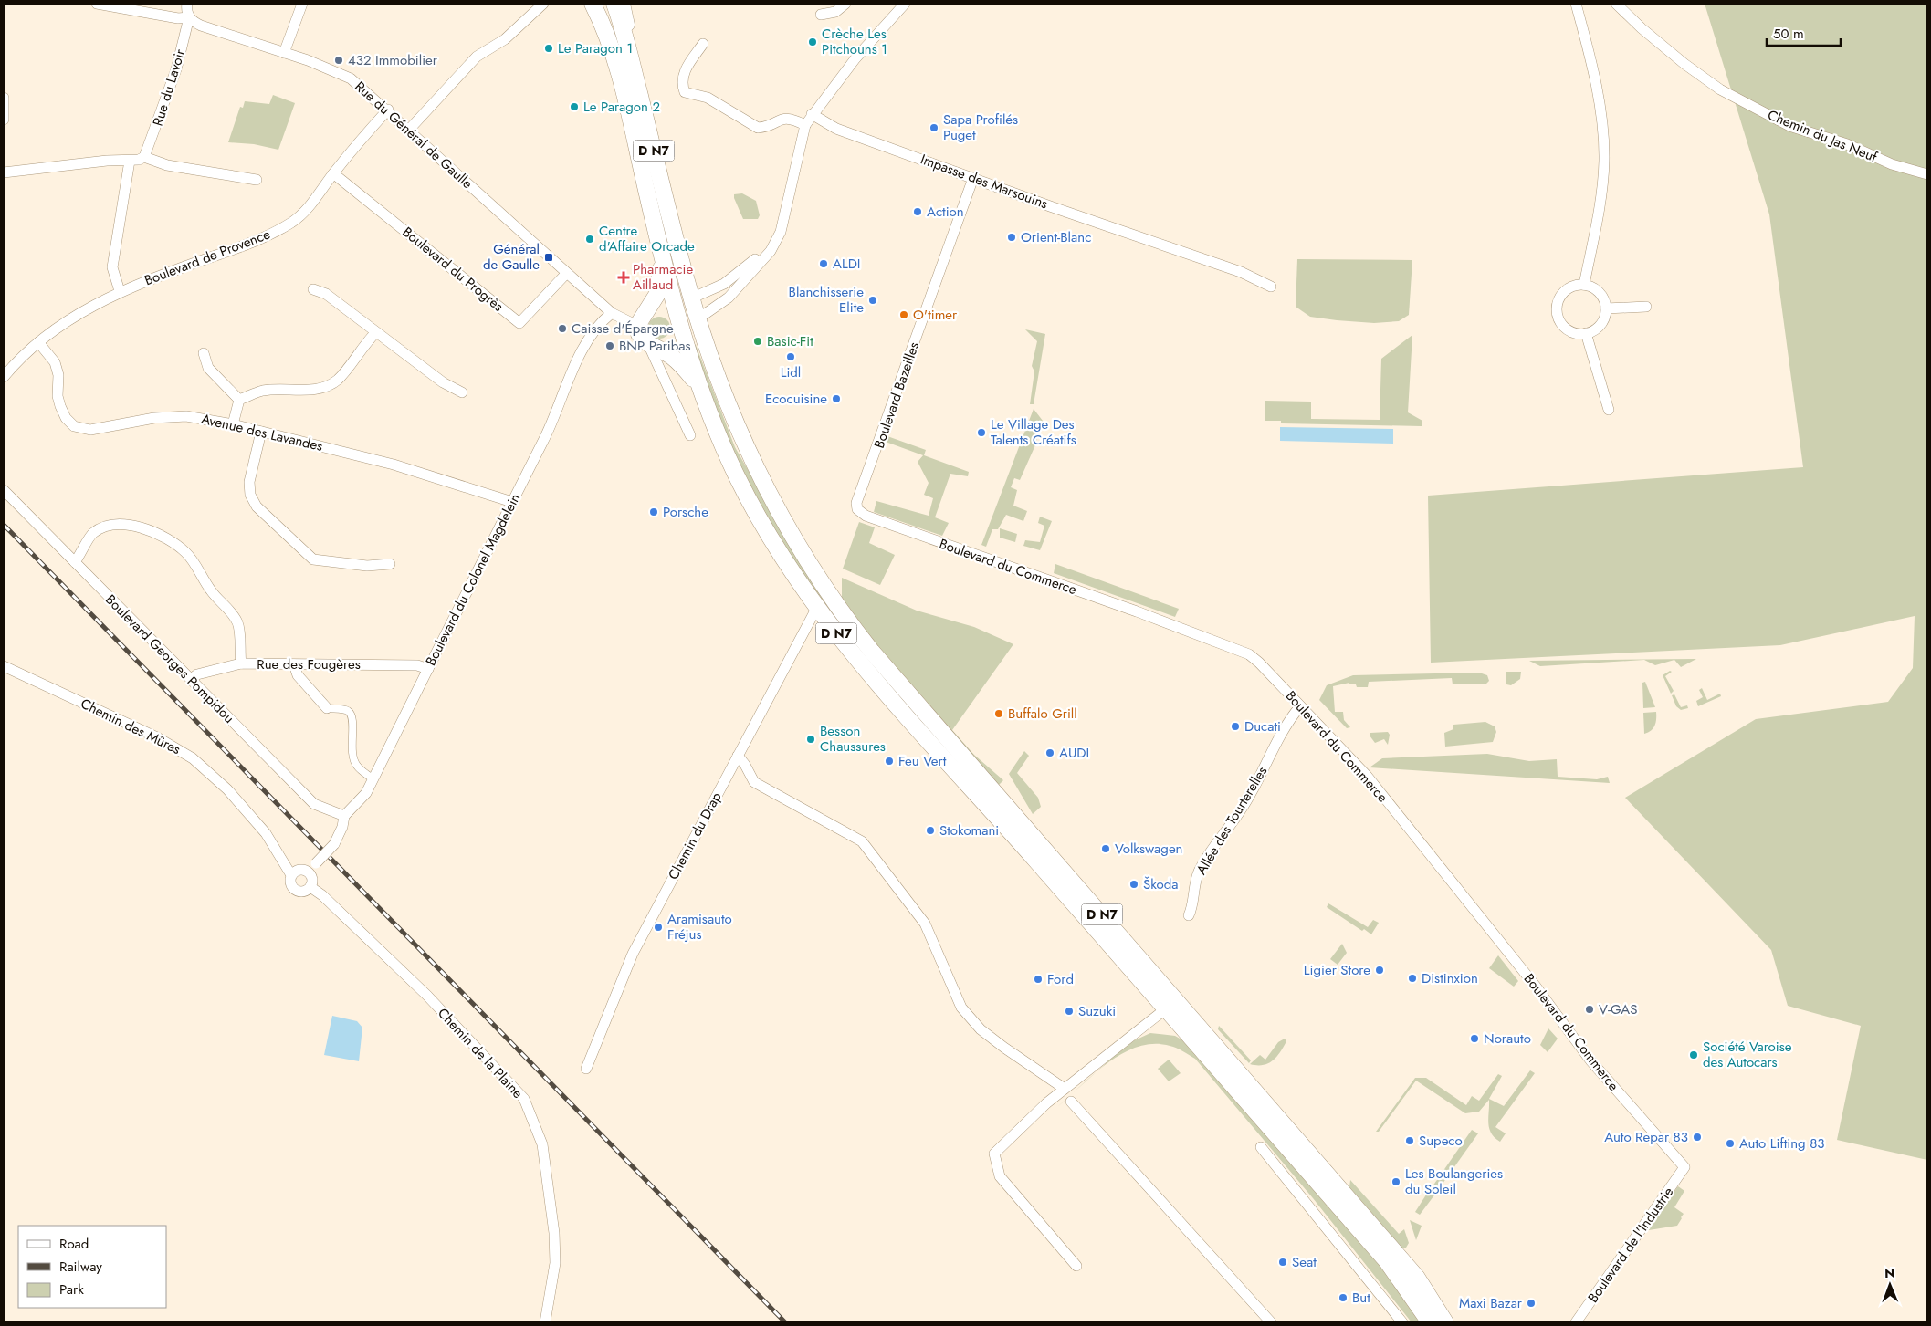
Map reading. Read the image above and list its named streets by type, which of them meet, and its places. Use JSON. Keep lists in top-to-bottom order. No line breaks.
{"streets":{"main road":["D N7"],"street":["Rue du Lavoir","Rue du Général de Gaulle","Chemin du Jas Neuf","Impasse des Marsouins","Boulevard de Provence","Boulevard du Progrès","Boulevard Bazeilles","Avenue des Lavandes","Boulevard du Commerce","Boulevard du Colonel Magdelein","Boulevard Georges Pompidou","Rue des Fougères","Chemin des Mûres","Allée des Tourterelles","Chemin du Drap","Chemin de la Plaine","Boulevard de l'Industrie"]},"crossings":[["Rue du Lavoir","Rue du Général de Gaulle"],["Rue du Général de Gaulle","Boulevard de Provence"],["Rue du Général de Gaulle","Boulevard du Progrès"],["Rue du Général de Gaulle","Boulevard du Colonel Magdelein"],["D N7","Chemin du Drap"],["Impasse des Marsouins","Boulevard Bazeilles"],["Boulevard de Provence","Boulevard du Progrès"],["Boulevard de Provence","Avenue des Lavandes"],["Boulevard Bazeilles","Boulevard du Commerce"],["Avenue des Lavandes","Boulevard du Colonel Magdelein"],["Boulevard du Commerce","Allée des Tourterelles"],["Boulevard du Commerce","Boulevard de l'Industrie"],["Boulevard du Colonel Magdelein","Boulevard Georges Pompidou"],["Boulevard du Colonel Magdelein","Rue des Fougères"],["Boulevard du Colonel Magdelein","Chemin des Mûres"],["Boulevard du Colonel Magdelein","Chemin de la Plaine"],["Boulevard Georges Pompidou","Rue des Fougères"],["Chemin des Mûres","Chemin de la Plaine"]],"places":{"other":["Crèche Les Pitchouns 1","Le Paragon 1","432 Immobilier","Le Paragon 2","Sapa Profilés Puget","Action","Orient-Blanc","Centre d'Affaire Orcade","ALDI","Blanchisserie Elite","O'timer","Caisse d'Épargne","Basic-Fit","BNP Paribas","Lidl","Ecocuisine","Le Village Des Talents Créatifs","Porsche","Buffalo Grill","Ducati","Besson Chaussures","AUDI","Feu Vert","Stokomani","Volkswagen","Škoda","Aramisauto Fréjus","Ligier Store","Distinxion","Ford","V-GAS","Suzuki","Norauto","Société Varoise des Autocars","Auto Repar 83","Supeco","Auto Lifting 83","Les Boulangeries du Soleil","Seat","But","Maxi Bazar"],"transit":["Général de Gaulle"],"health":["Pharmacie Aillaud"]},"legend":["Road","Railway","Park"],"scale_bar":"50 m","north":"top"}
